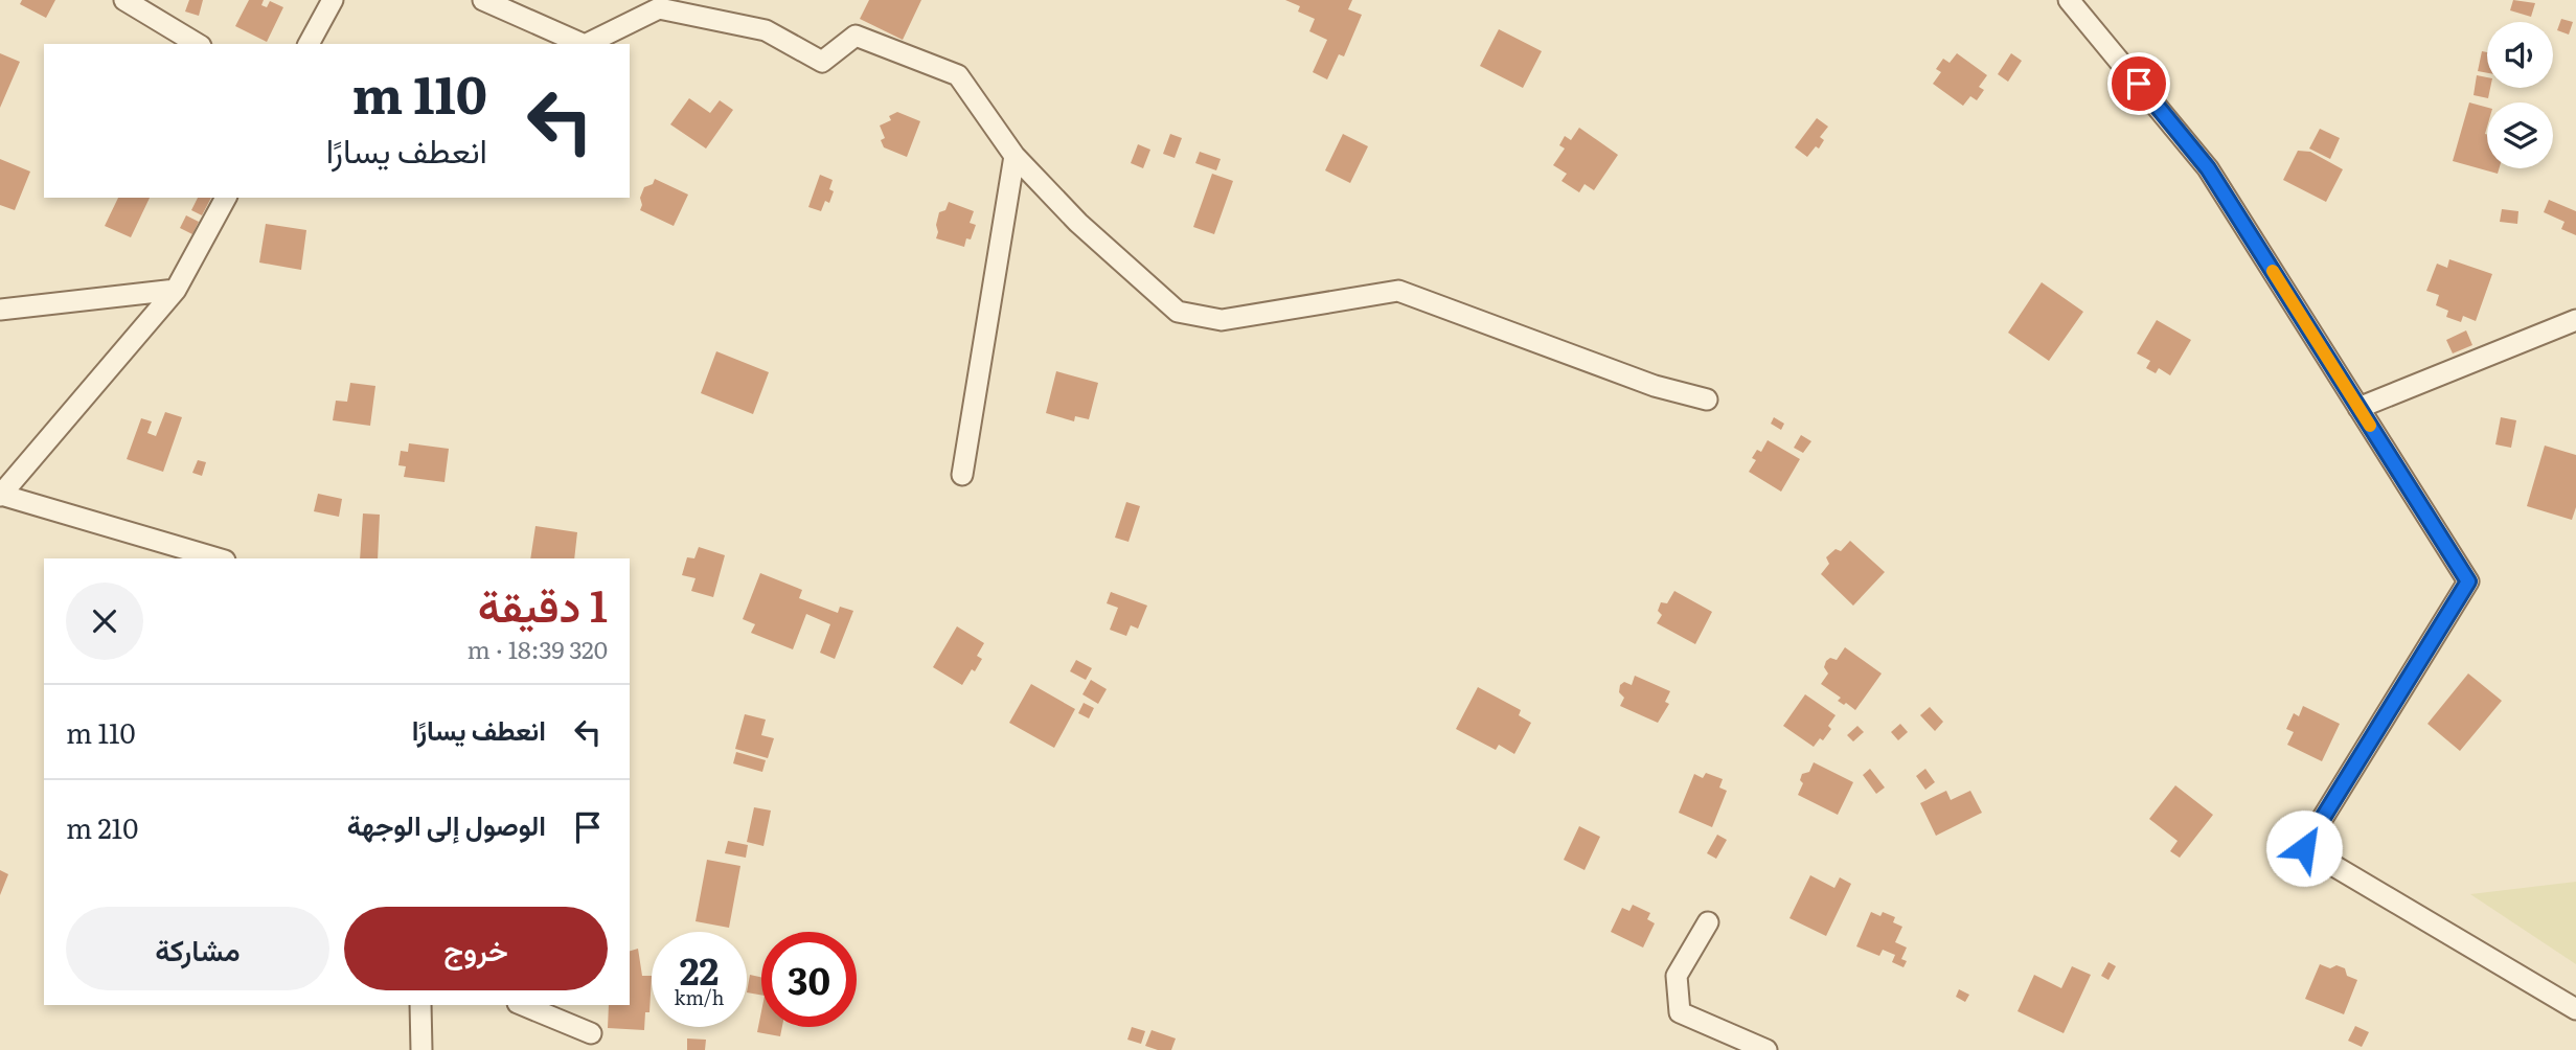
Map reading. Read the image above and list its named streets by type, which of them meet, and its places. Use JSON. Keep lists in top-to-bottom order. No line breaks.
{"page":{"turn":["110 m","انعطف يسارًا"],"heading":["1 دقيقة","320 m · 18:39"],"list":[{"name":"انعطف يسارًا","value":"110 m"},{"name":"الوصول إلى الوجهة","value":"210 m"}],"buttons":["خروج","مشاركة"],"speed":"22 km/h","limit":"30"}}
